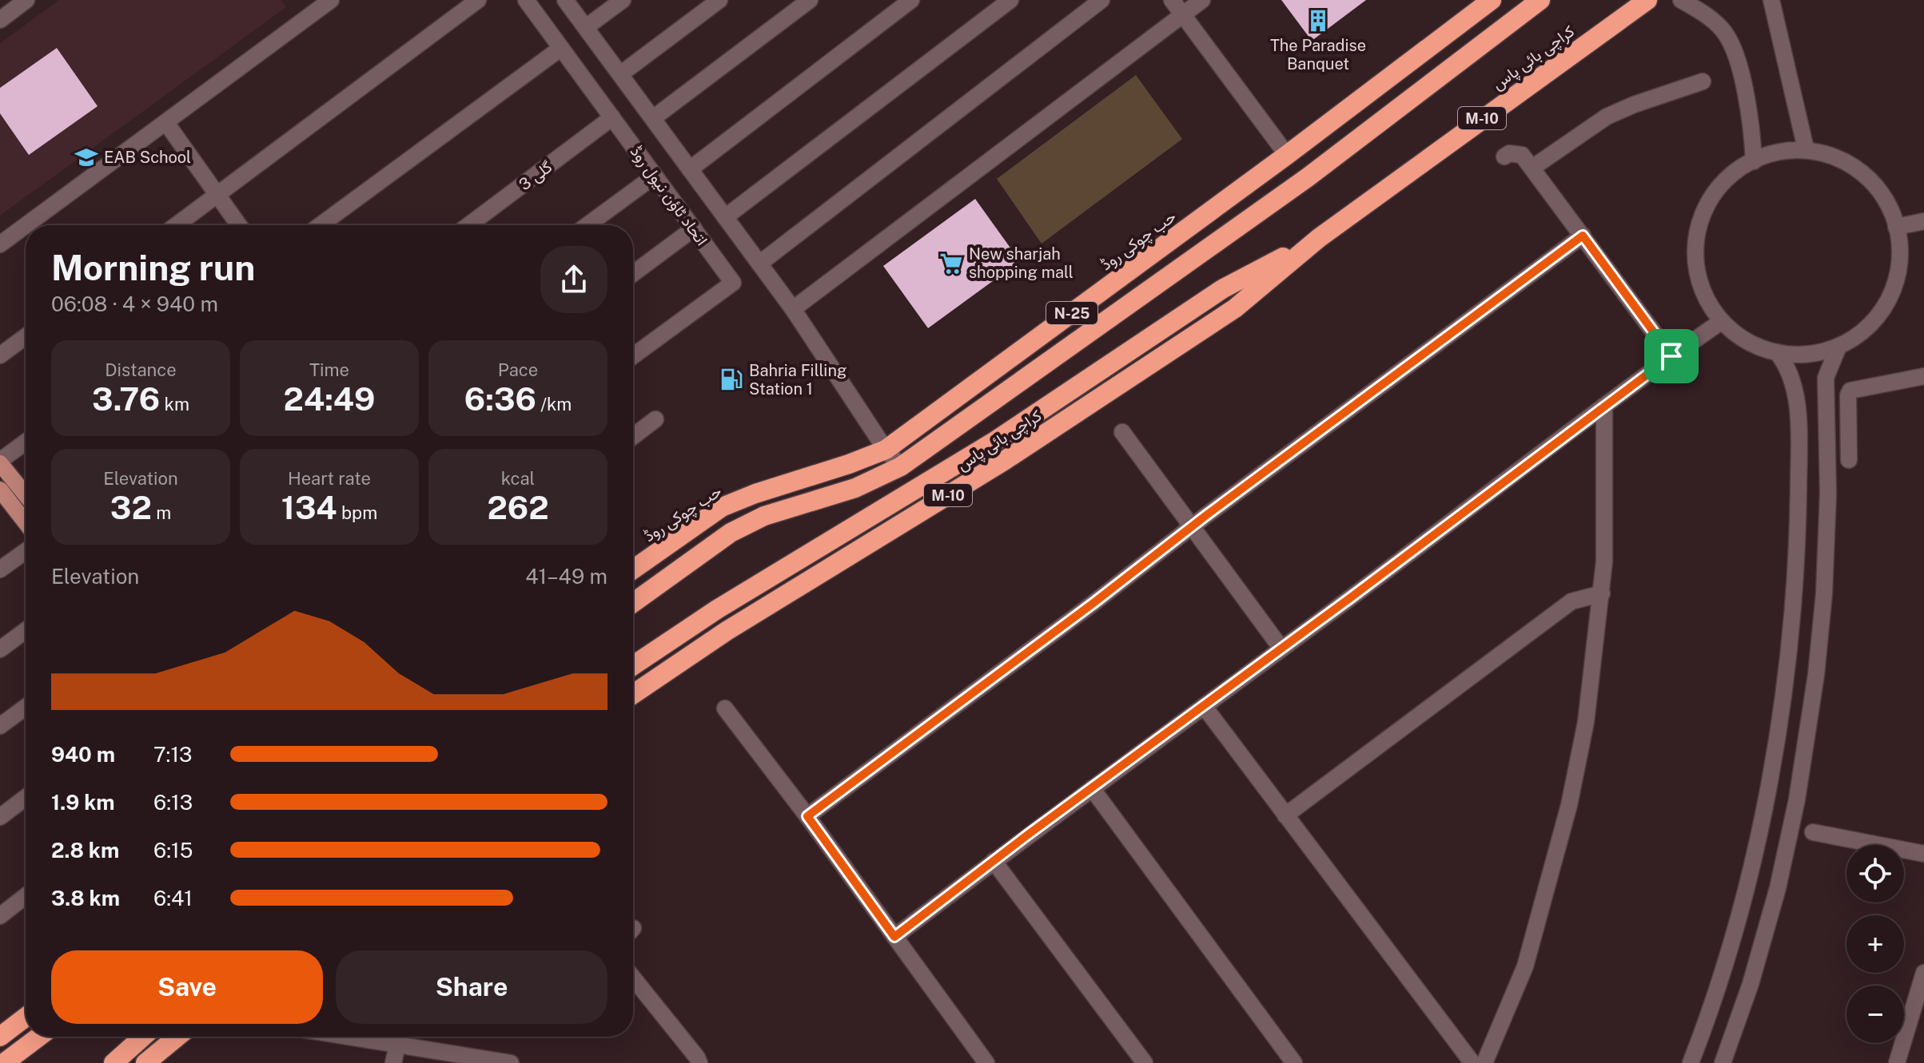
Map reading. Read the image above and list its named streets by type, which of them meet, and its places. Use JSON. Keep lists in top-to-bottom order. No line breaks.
{"streets":{"highway":["کراچی بائی پاس","M-10","حب چوکی روڈ","N-25"],"street":["گلی 3","اتحاد ٹاؤن نیول روڈ"]},"crossings":[["گلی 3","اتحاد ٹاؤن نیول روڈ"]],"places":{"building":["The Paradise Banquet"],"school or university":["EAB School"],"supermarket":["New sharjah shopping mall"],"fuel station":["Bahria Filling Station 1"]},"page":{"heading":["Morning run","06:08 · 4 × 940 m"],"stats":[["Distance","3.76 km"],["Time","24:49"],["Pace","6:36 /km"],["Elevation","32 m"],["Heart rate","134 bpm"],["kcal","262"]],"chart":["Elevation","41–49 m"],"list":[{"name":"940 m","note":"7:13"},{"name":"1.9 km","note":"6:13"},{"name":"2.8 km","note":"6:15"},{"name":"3.8 km","note":"6:41"}],"map_buttons":["+","−"],"buttons":["Save","Share"]}}
